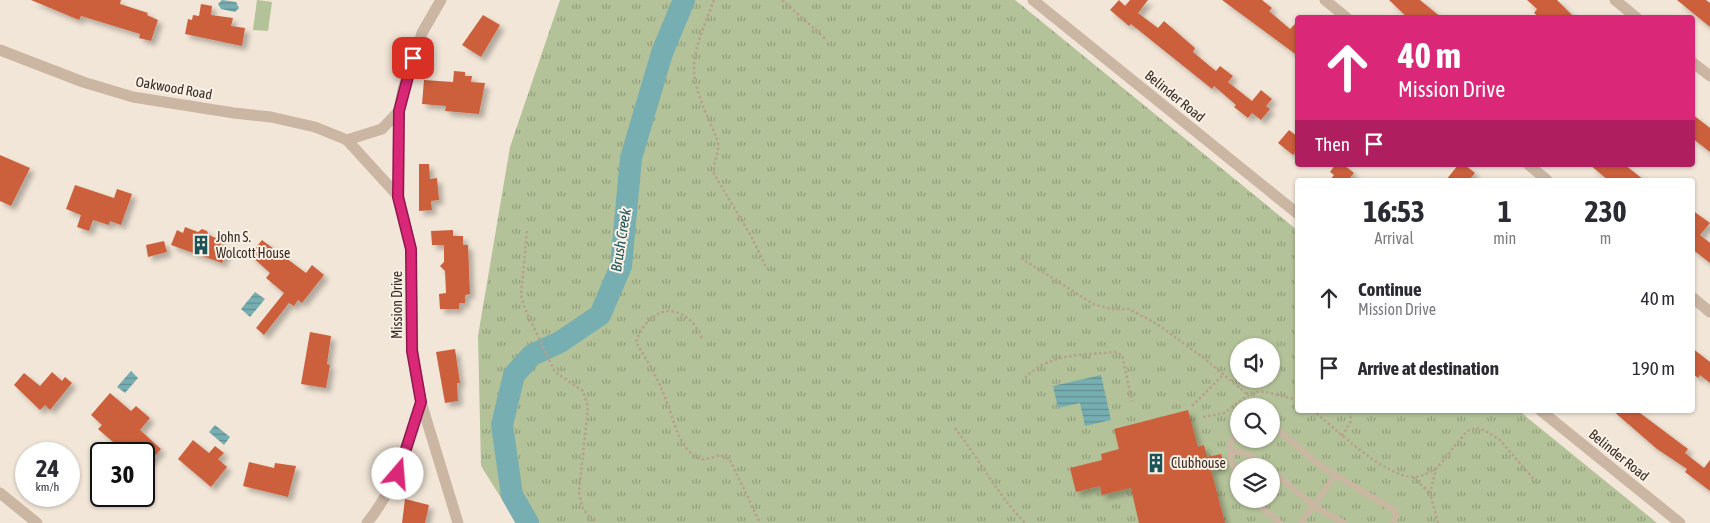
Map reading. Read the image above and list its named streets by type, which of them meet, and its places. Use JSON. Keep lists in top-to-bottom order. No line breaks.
{"streets":{"street":["Oakwood Road","Belinder Road","Mission Drive"]},"crossings":[["Oakwood Road","Mission Drive"]],"water":["Brush Creek"],"places":{"building":["John S. Wolcott House","Clubhouse"]},"page":{"turn":["40 m","Mission Drive"],"then":"Then","eta":["16:53","Arrival","1","min","230","m"],"list":[{"name":"Continue","note":"Mission Drive","value":"40 m"},{"name":"Arrive at destination","value":"190 m"}],"speed":"24 km/h","limit":"30"}}
